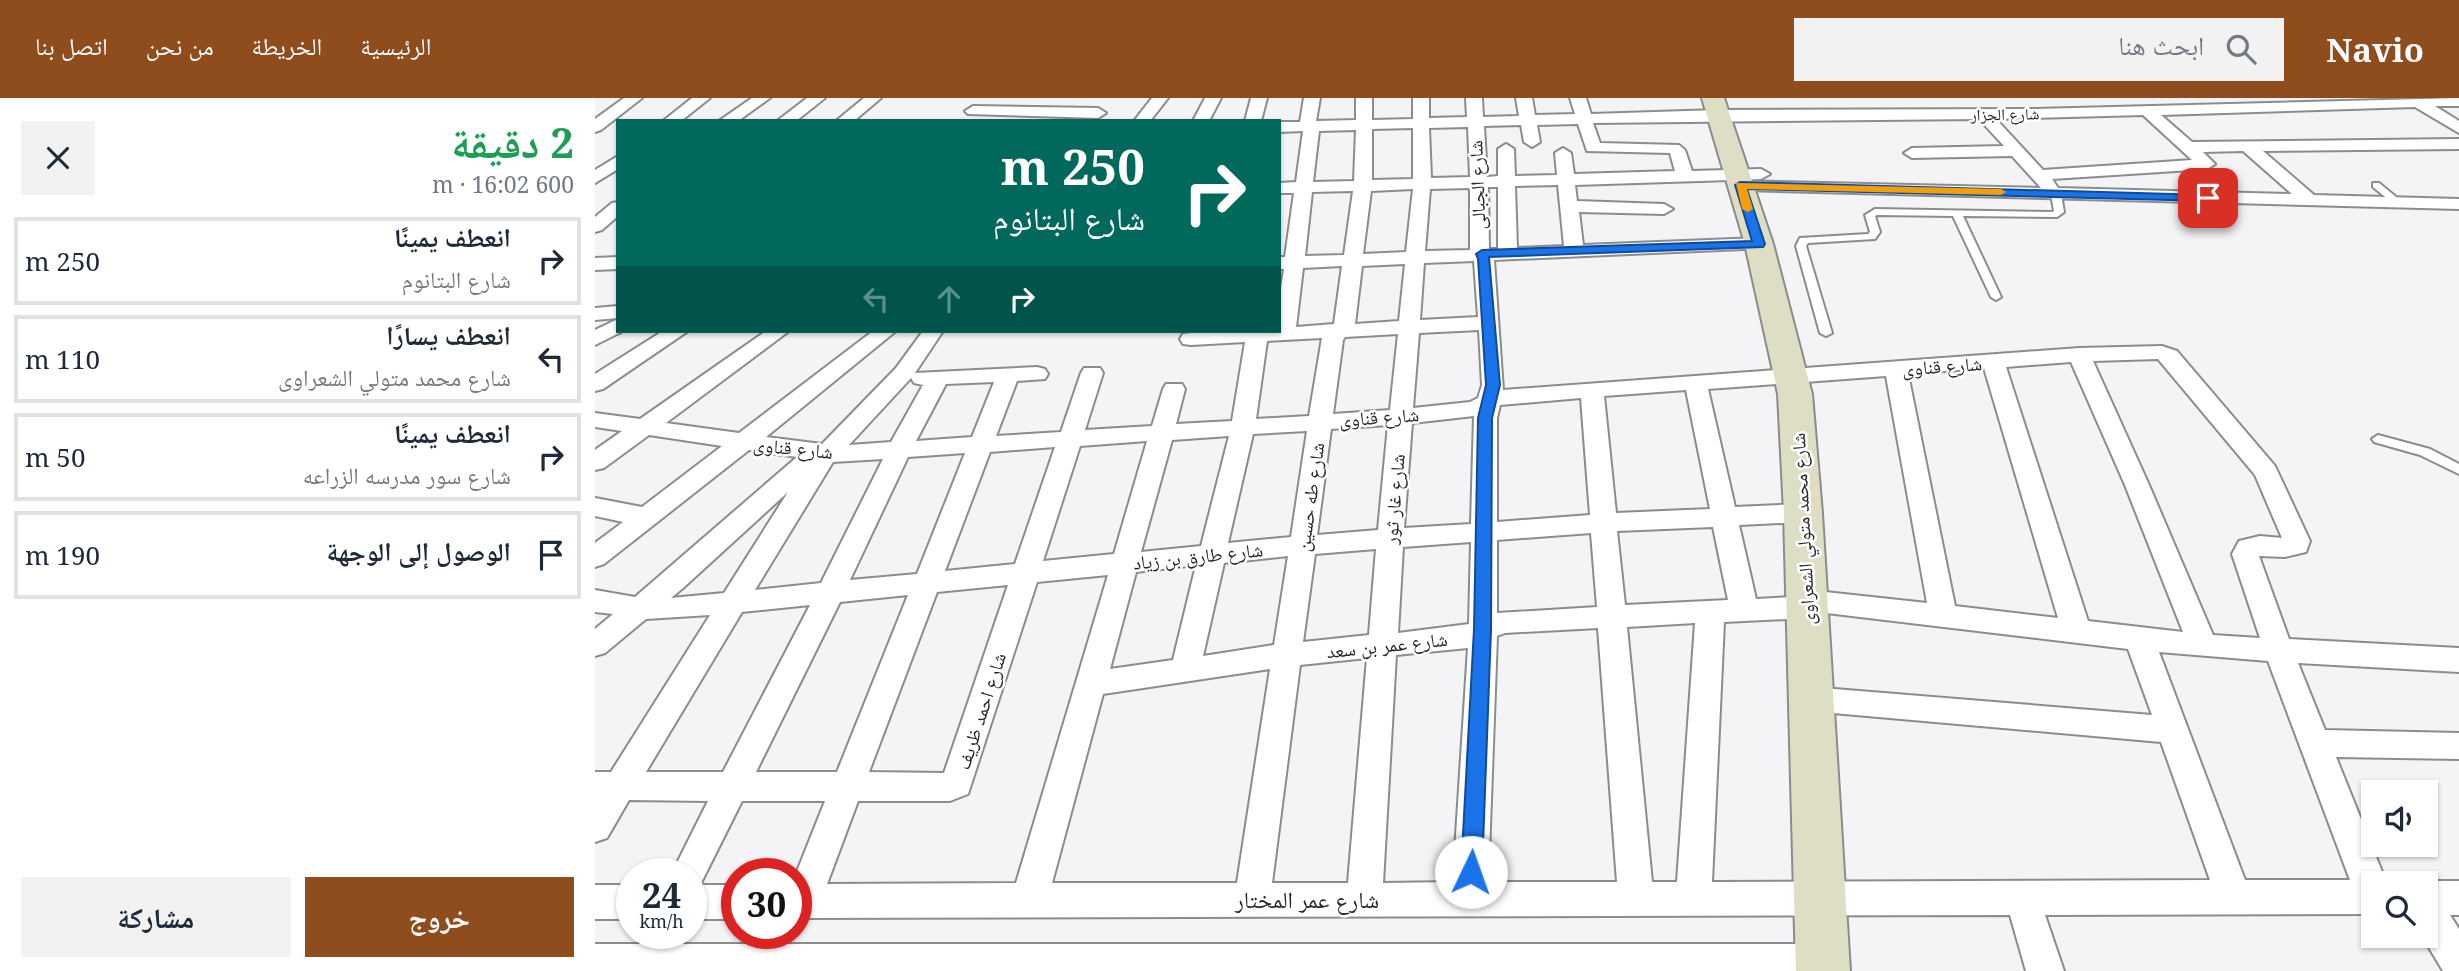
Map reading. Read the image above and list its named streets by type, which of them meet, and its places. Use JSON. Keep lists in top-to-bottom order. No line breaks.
{"streets":{"street":["شارع الجزار","شارع الجبالى","شارع قناوى","شارع طه حسين","شارع غار ثور","شارع محمد متولي الشعراوى","شارع طارق بن زياد","شارع عمر بن سعد","شارع احمد ظريف","شارع عمر المختار"]},"crossings":[["شارع الجزار","شارع الجبالى"],["شارع الجزار","شارع طه حسين"],["شارع الجزار","شارع غار ثور"],["شارع الجزار","شارع محمد متولي الشعراوى"],["شارع الجبالى","شارع قناوى"],["شارع الجبالى","شارع طارق بن زياد"],["شارع الجبالى","شارع عمر بن سعد"],["شارع الجبالى","شارع عمر المختار"],["شارع قناوى","شارع طه حسين"],["شارع قناوى","شارع غار ثور"],["شارع قناوى","شارع محمد متولي الشعراوى"],["شارع قناوى","شارع عمر بن سعد"],["شارع قناوى","شارع احمد ظريف"],["شارع طه حسين","شارع طارق بن زياد"],["شارع طه حسين","شارع عمر بن سعد"],["شارع طه حسين","شارع عمر المختار"],["شارع غار ثور","شارع طارق بن زياد"],["شارع غار ثور","شارع عمر بن سعد"],["شارع غار ثور","شارع عمر المختار"],["شارع محمد متولي الشعراوى","شارع طارق بن زياد"],["شارع محمد متولي الشعراوى","شارع عمر بن سعد"],["شارع محمد متولي الشعراوى","شارع عمر المختار"],["شارع طارق بن زياد","شارع احمد ظريف"]],"page":{"header":"Navio","search":"ابحث هنا","nav":["الرئيسية","الخريطة","من نحن","اتصل بنا"],"heading":["2 دقيقة","600 m · 16:02"],"turn":["250 m","شارع البتانوم"],"list":[{"name":"انعطف يمينًا","note":"شارع البتانوم","value":"250 m"},{"name":"انعطف يسارًا","note":"شارع محمد متولي الشعراوى","value":"110 m"},{"name":"انعطف يمينًا","note":"شارع سور مدرسه الزراعه","value":"50 m"},{"name":"الوصول إلى الوجهة","value":"190 m"}],"speed":"24 km/h","limit":"30","buttons":["خروج","مشاركة"]}}
